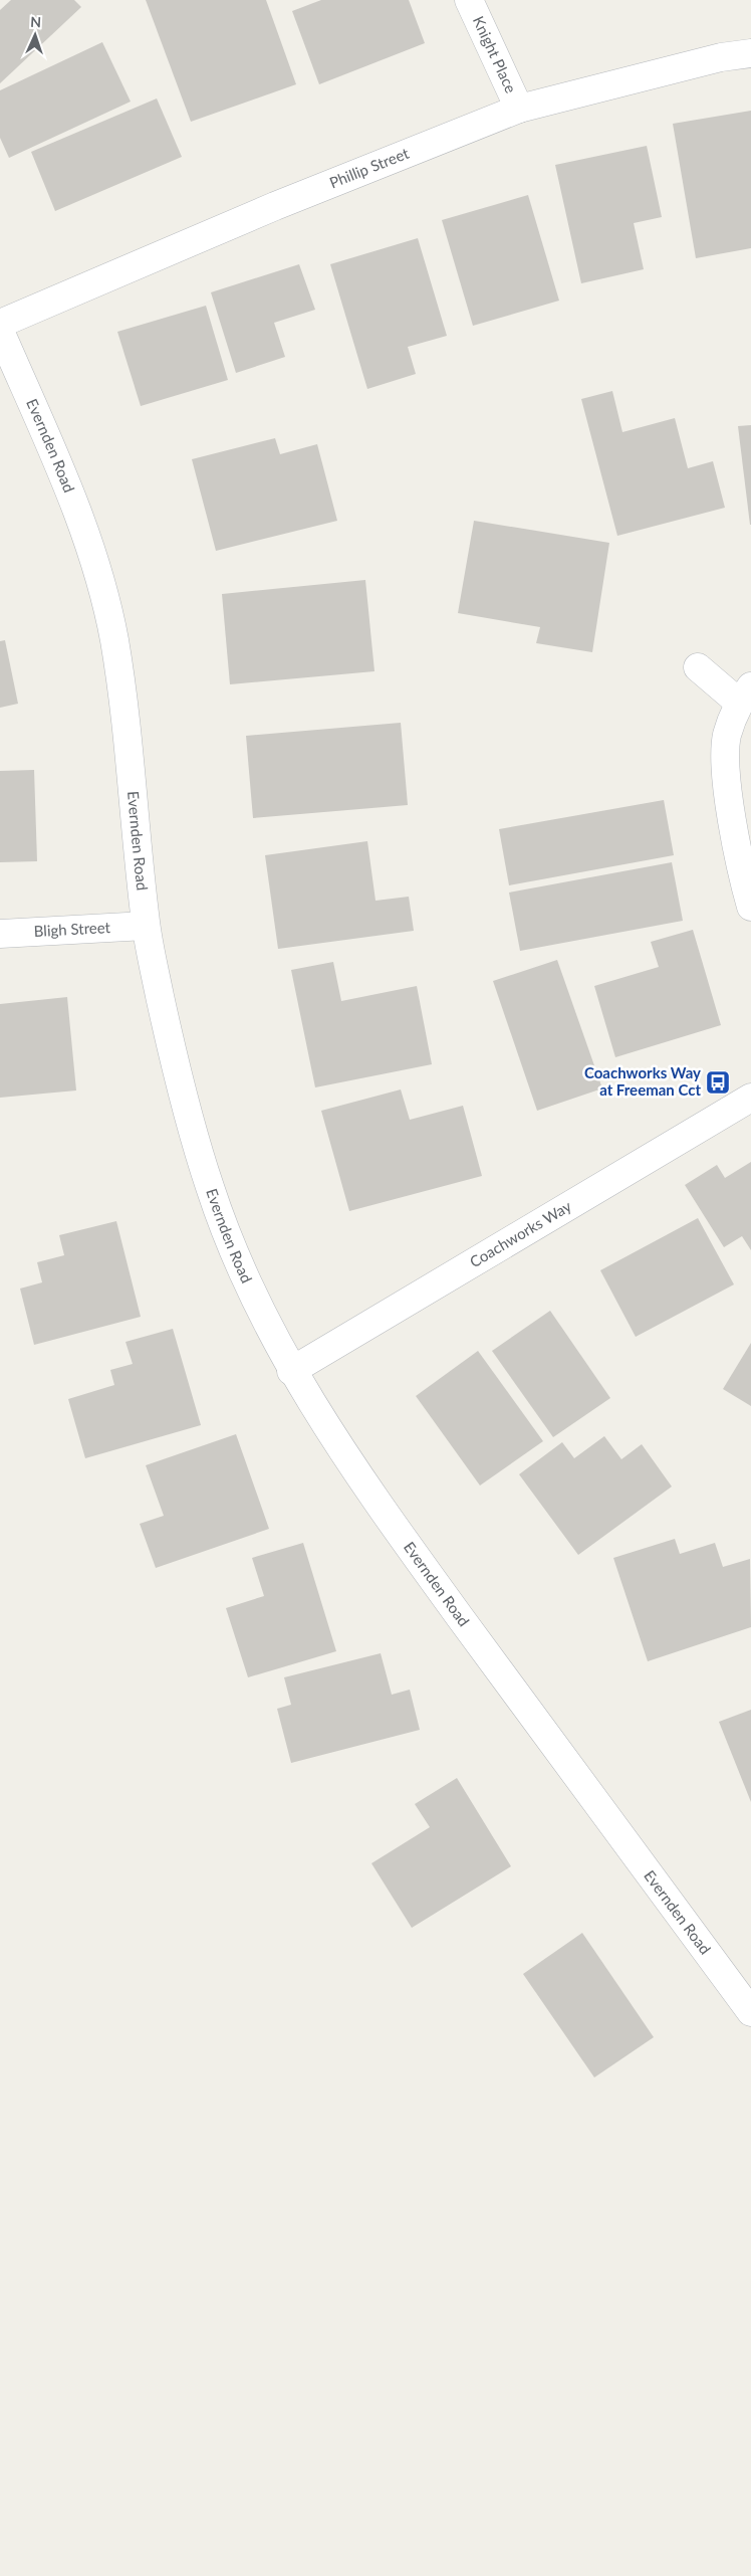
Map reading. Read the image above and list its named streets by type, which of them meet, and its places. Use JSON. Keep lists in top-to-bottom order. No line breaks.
{"streets":{"street":["Knight Place","Phillip Street","Evernden Road","Bligh Street","Coachworks Way"]},"crossings":[["Knight Place","Phillip Street"],["Evernden Road","Bligh Street"],["Evernden Road","Coachworks Way"]],"places":{"bus stop":["Coachworks Way at Freeman Cct"]},"north":"top"}
